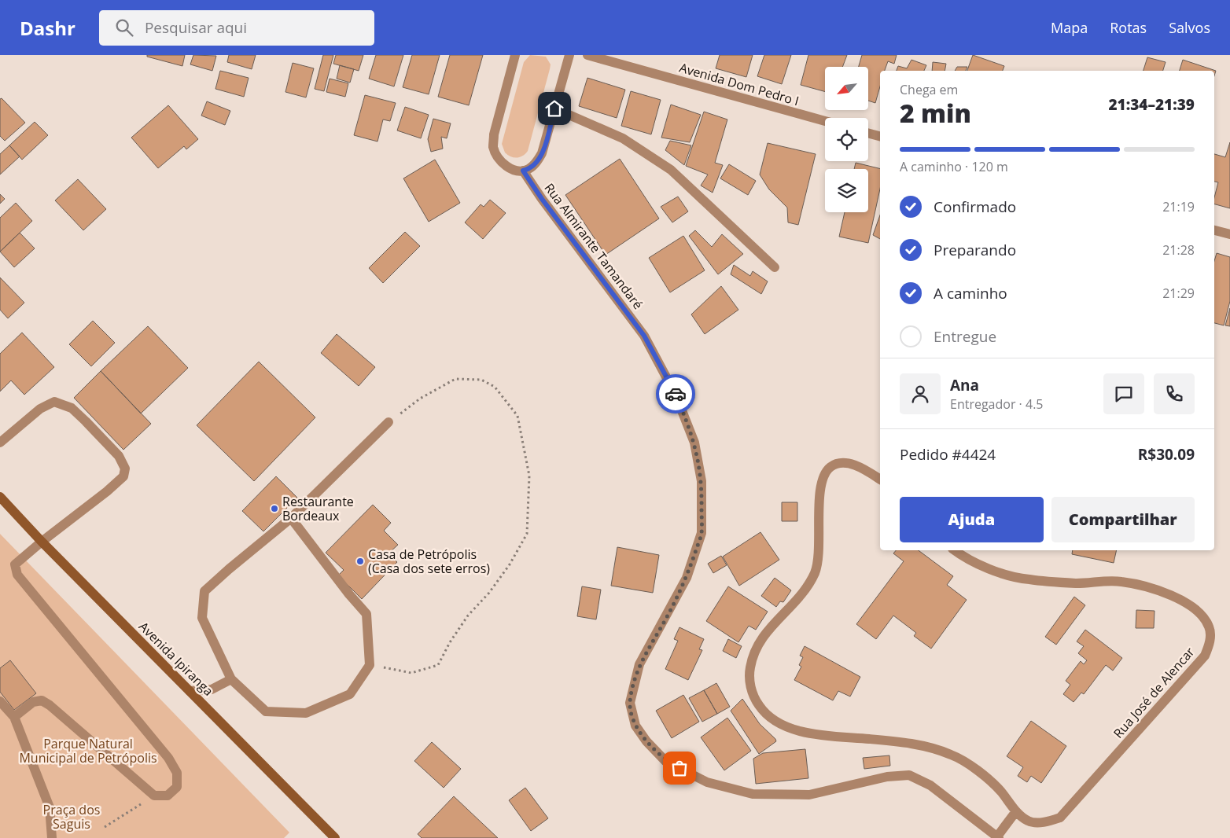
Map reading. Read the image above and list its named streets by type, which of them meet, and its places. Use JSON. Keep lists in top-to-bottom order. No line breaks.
{"streets":{"main road":["Avenida Ipiranga"],"street":["Avenida Dom Pedro I","Rua Almirante Tamandaré","Rua José de Alencar"]},"parks":["Parque Natural Municipal de Petrópolis","Praça dos Saguis"],"places":["Restaurante Bordeaux","Casa de Petrópolis (Casa dos sete erros)"],"north":"bottom left","page":{"header":"Dashr","search":"Pesquisar aqui","nav":["Mapa","Rotas","Salvos"],"heading":["2 min","Chega em","21:34–21:39"],"panel":["Ana","Entregador · 4.5","Pedido #4424","R$30.09"],"bar":"A caminho · 120 m","list":[["Confirmado","21:19"],["Preparando","21:28"],["A caminho","21:29"],"Entregue"],"buttons":["Ajuda","Compartilhar"]}}
